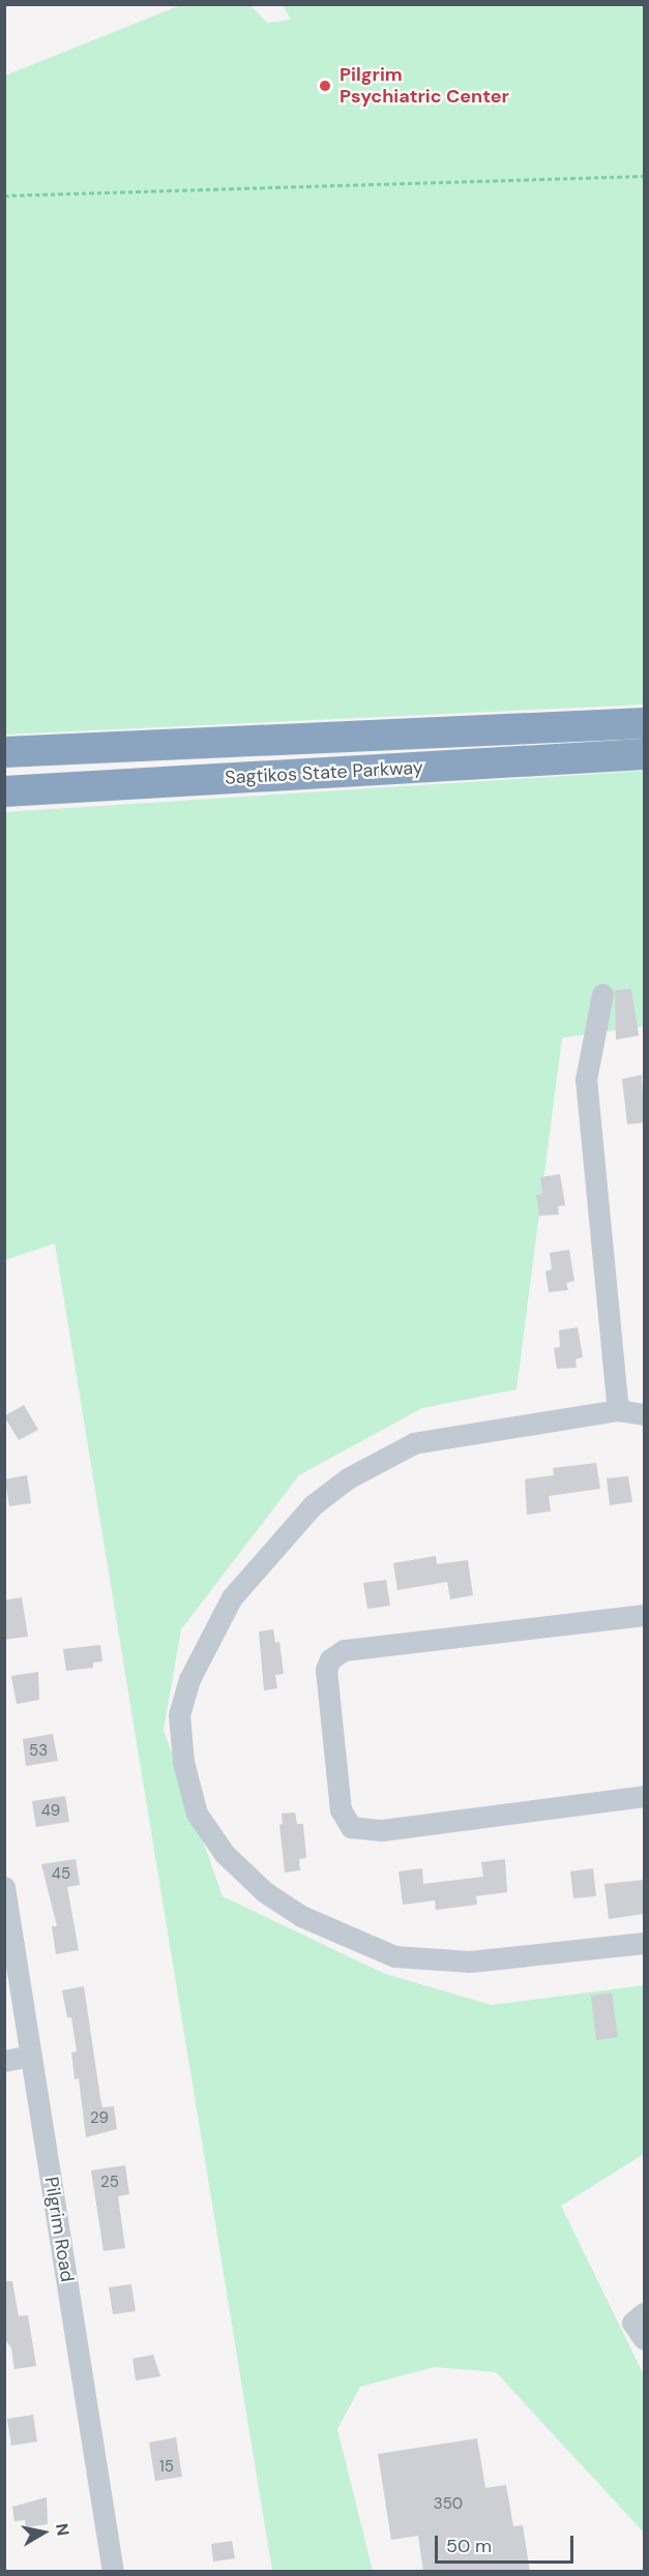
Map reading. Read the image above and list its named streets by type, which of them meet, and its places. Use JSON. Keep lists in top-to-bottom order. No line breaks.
{"streets":{"highway":["Sagtikos State Parkway"],"street":["Pilgrim Road"]},"places":["Pilgrim Psychiatric Center"],"house_numbers":["53","49","45","29","25","15","350"],"scale_bar":"50 m","north":"right"}
